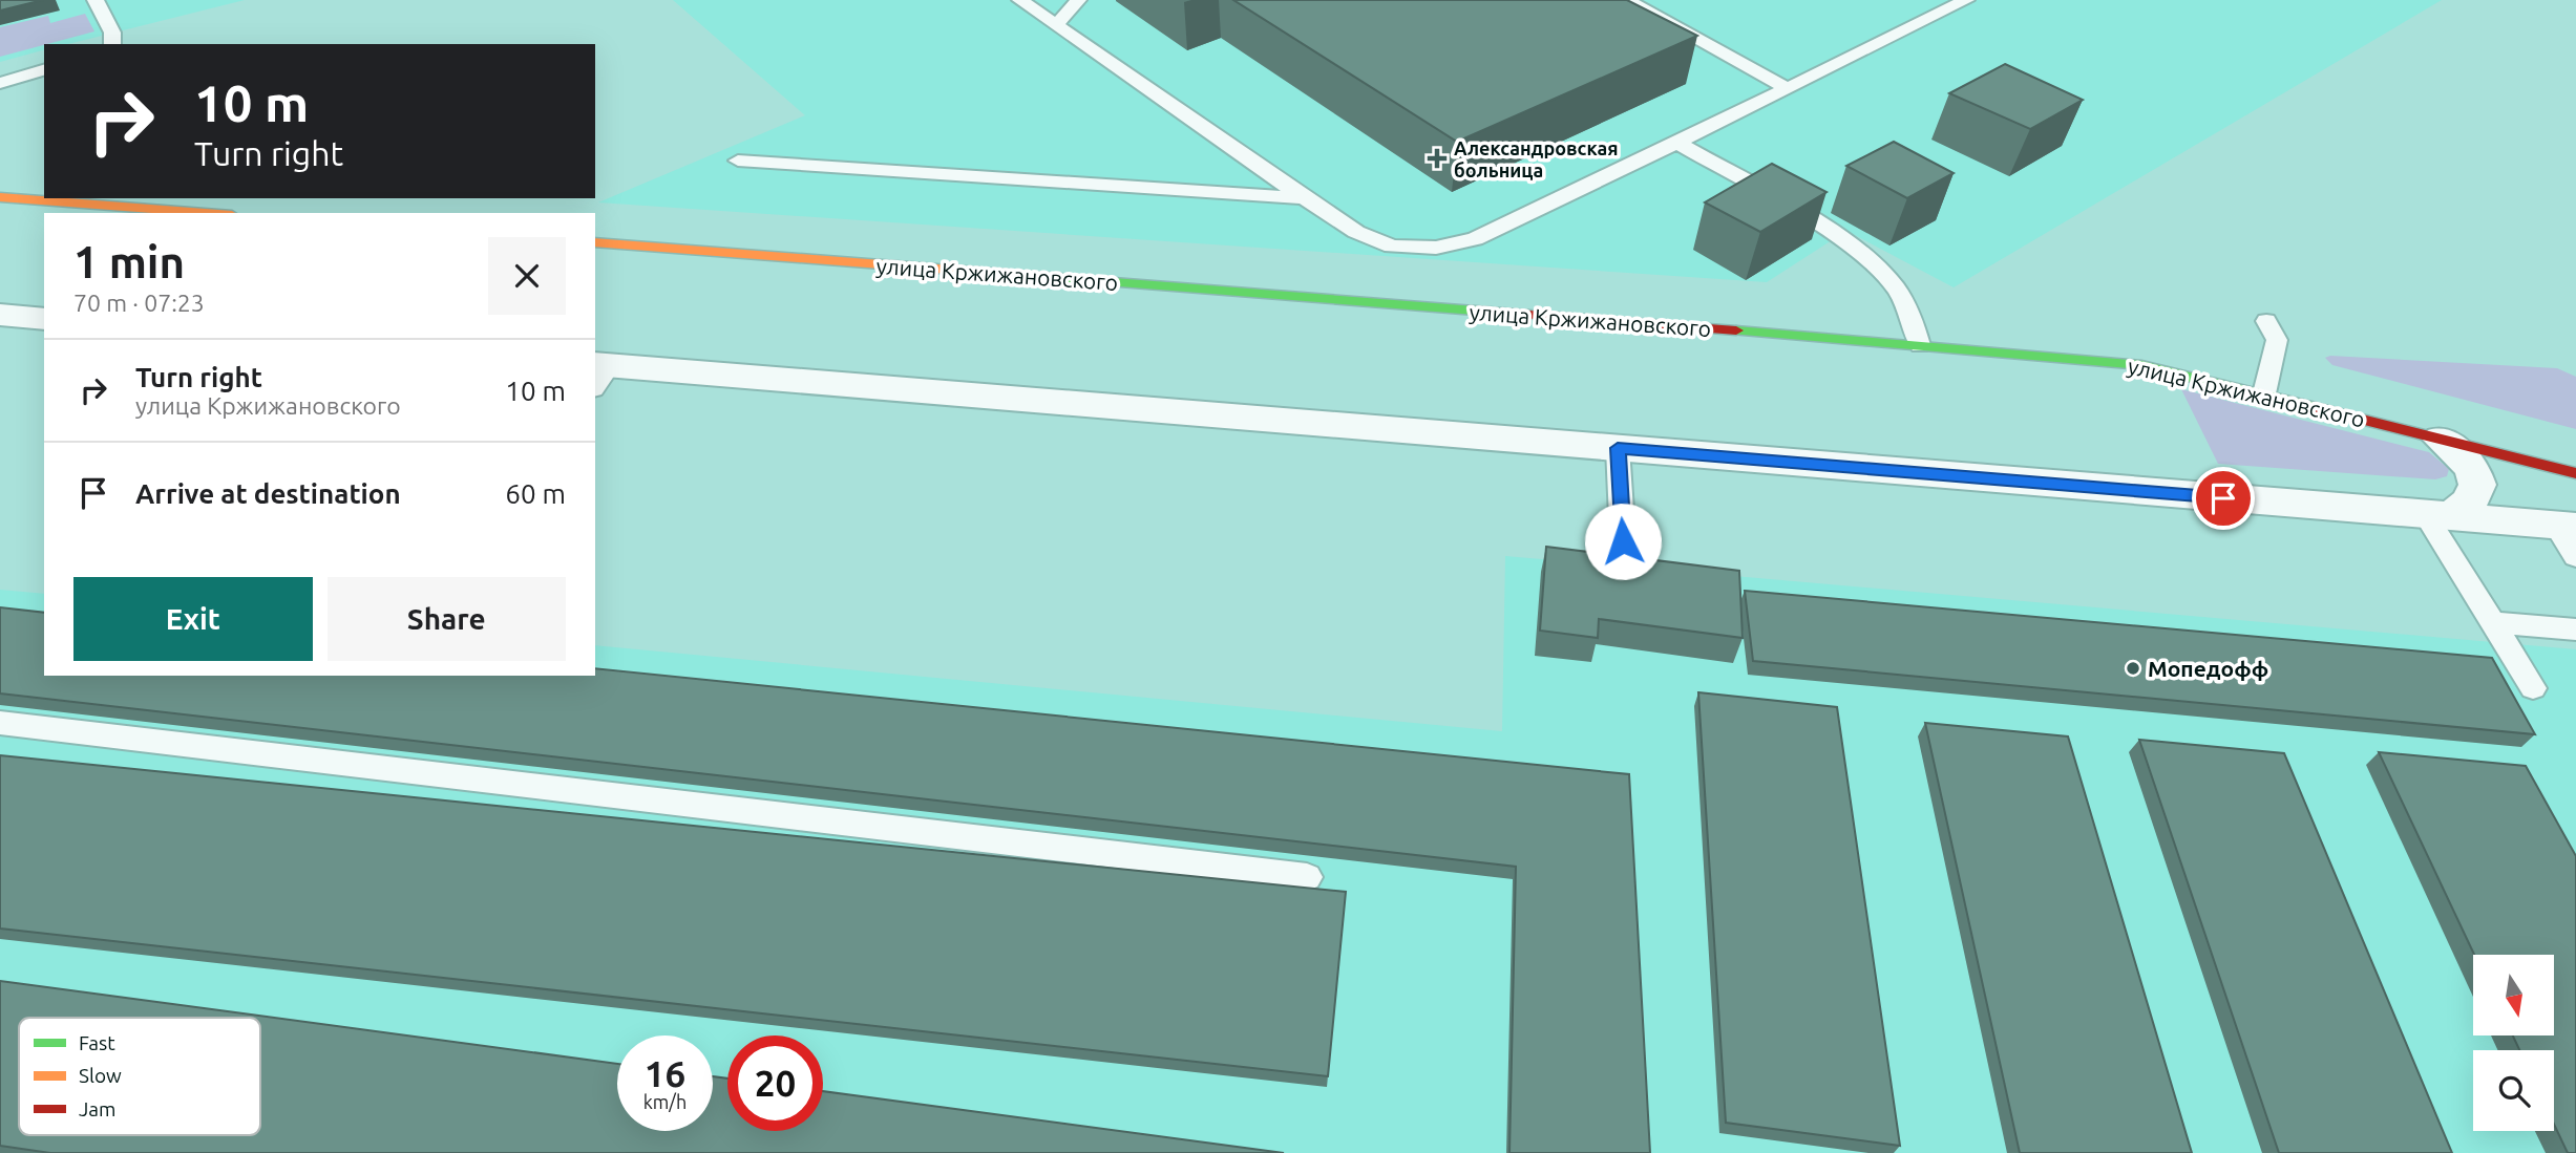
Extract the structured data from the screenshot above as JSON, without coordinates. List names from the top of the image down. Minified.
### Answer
{"streets":{"street":["улица Кржижановского"]},"places":{"health":["Александровская больница"],"other":["Мопедофф"]},"legend":["Fast","Slow","Jam"],"north":"bottom","page":{"turn":["10 m","Turn right"],"heading":["1 min","70 m · 07:23"],"list":[{"name":"Turn right","note":"улица Кржижановского","value":"10 m"},{"name":"Arrive at destination","value":"60 m"}],"buttons":["Exit","Share"],"speed":"16 km/h","limit":"20"}}
